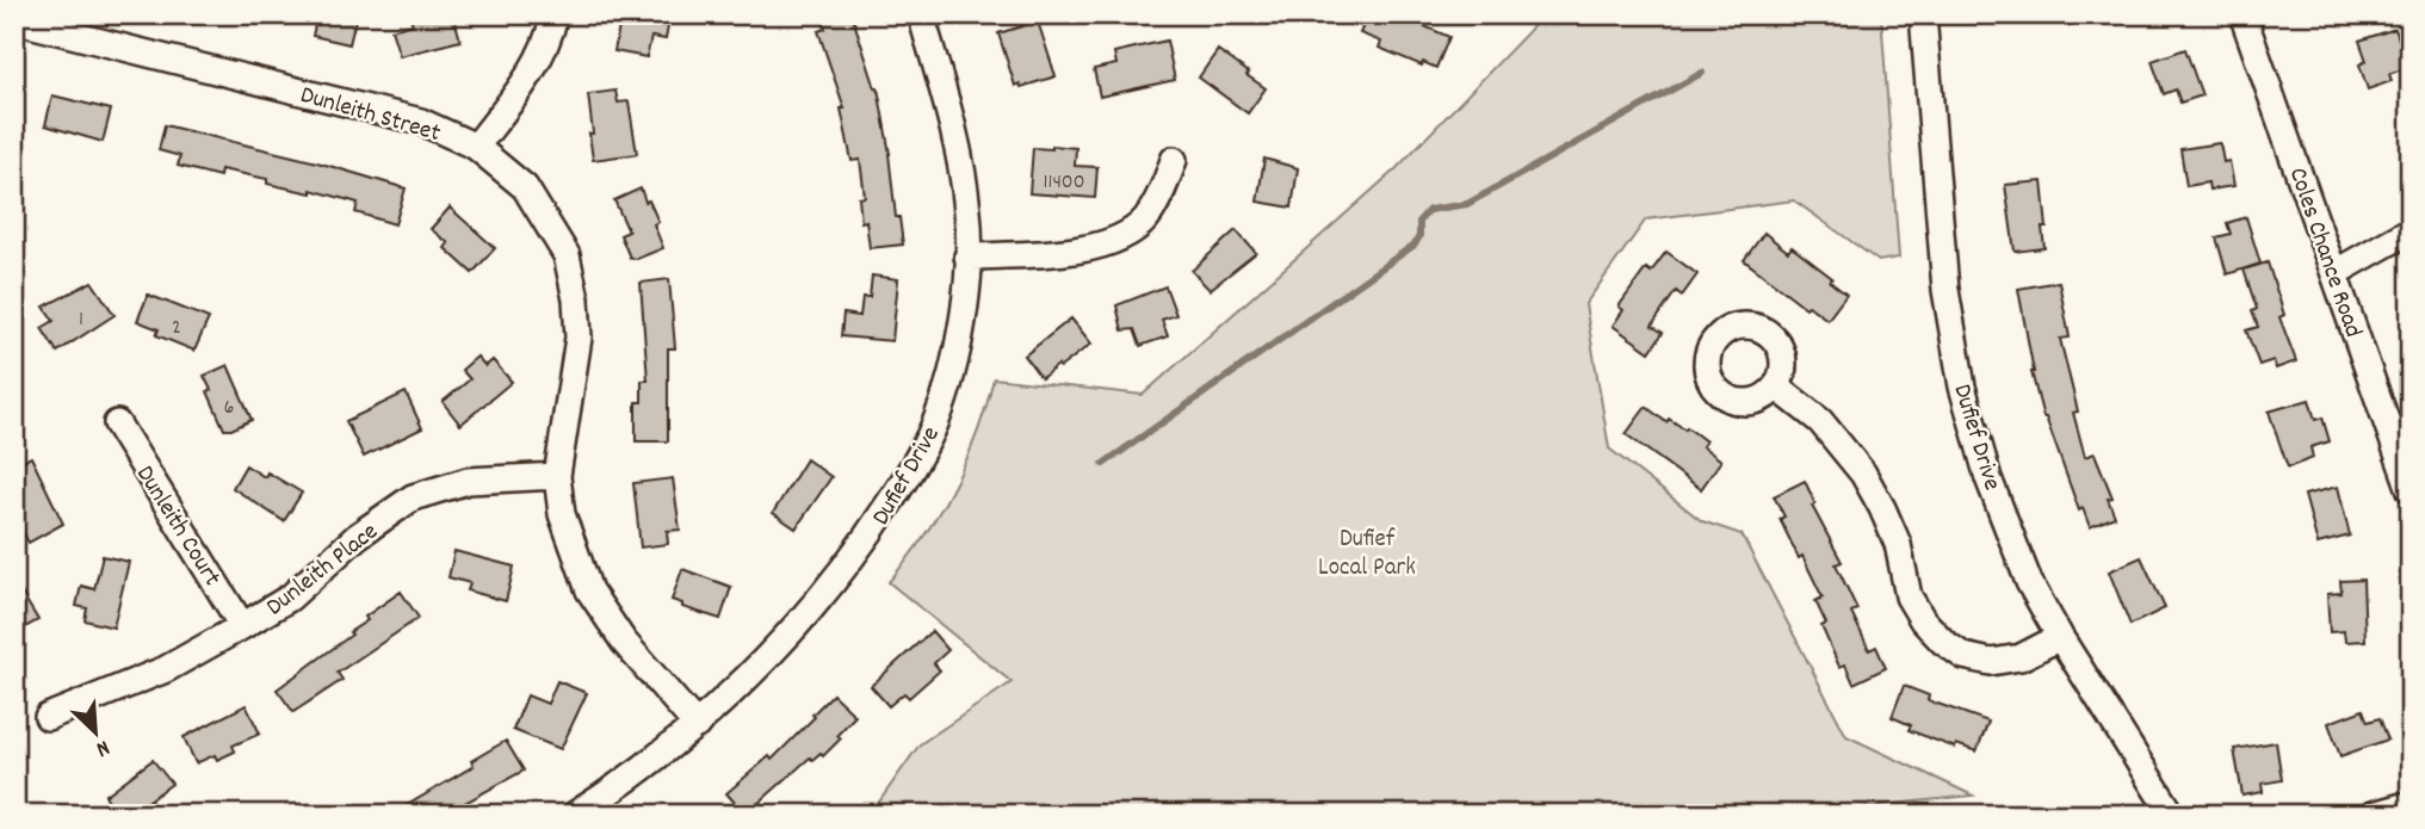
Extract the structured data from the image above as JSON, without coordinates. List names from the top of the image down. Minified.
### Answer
{"streets":{"street":["Dunleith Street","Coles Chance Road","Dufief Drive","Dunleith Court","Dunleith Place"]},"crossings":[["Dunleith Street","Dufief Drive"],["Dunleith Street","Dunleith Place"],["Dunleith Court","Dunleith Place"]],"parks":["Dufief Local Park"],"house_numbers":["11400","1","2","6"],"north":"bottom right"}
